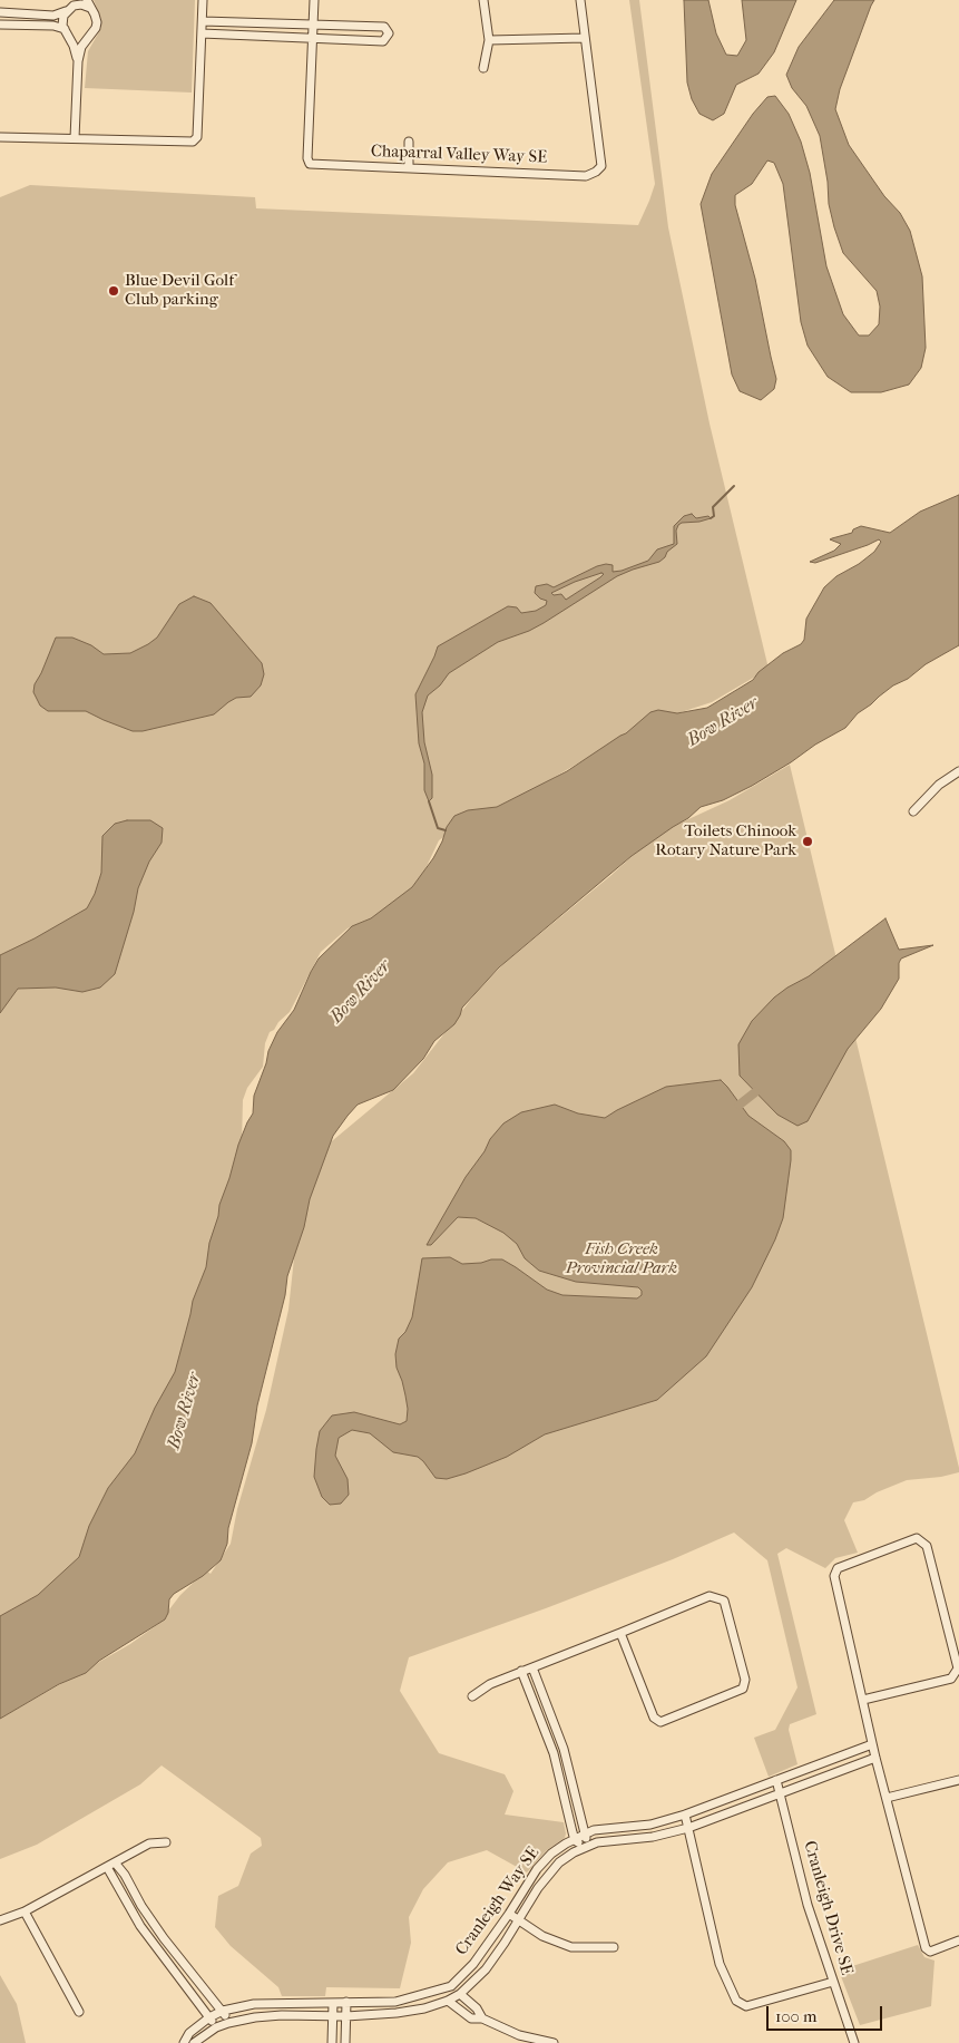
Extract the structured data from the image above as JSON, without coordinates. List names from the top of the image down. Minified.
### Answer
{"streets":{"street":["Chaparral Valley Way SE","Cranleigh Way SE","Cranleigh Drive SE"]},"crossings":[["Cranleigh Way SE","Cranleigh Drive SE"]],"water":["Bow River"],"parks":["Fish Creek Provincial Park"],"places":["Blue Devil Golf Club parking","Toilets Chinook Rotary Nature Park"],"scale_bar":"100 m"}
